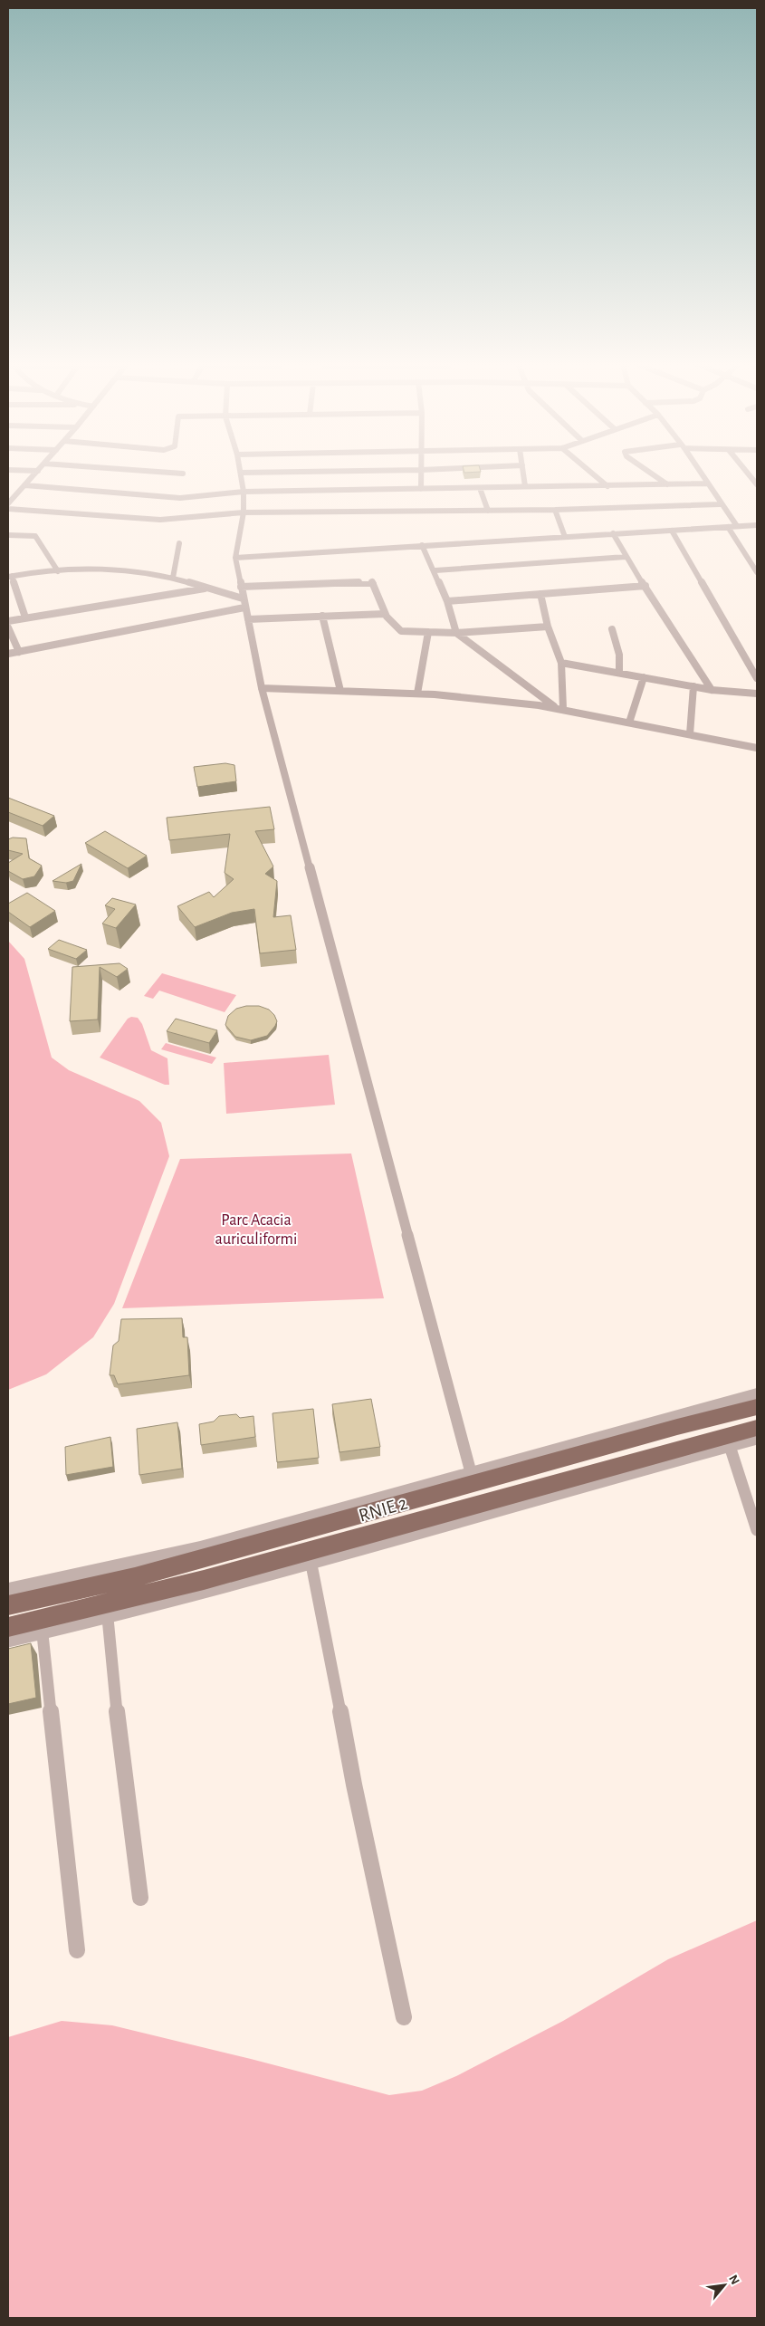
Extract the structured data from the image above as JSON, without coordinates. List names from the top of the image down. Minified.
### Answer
{"streets":{"highway":["RNIE 2"]},"parks":["Parc Acacia auriculiformi"],"north":"top right"}
